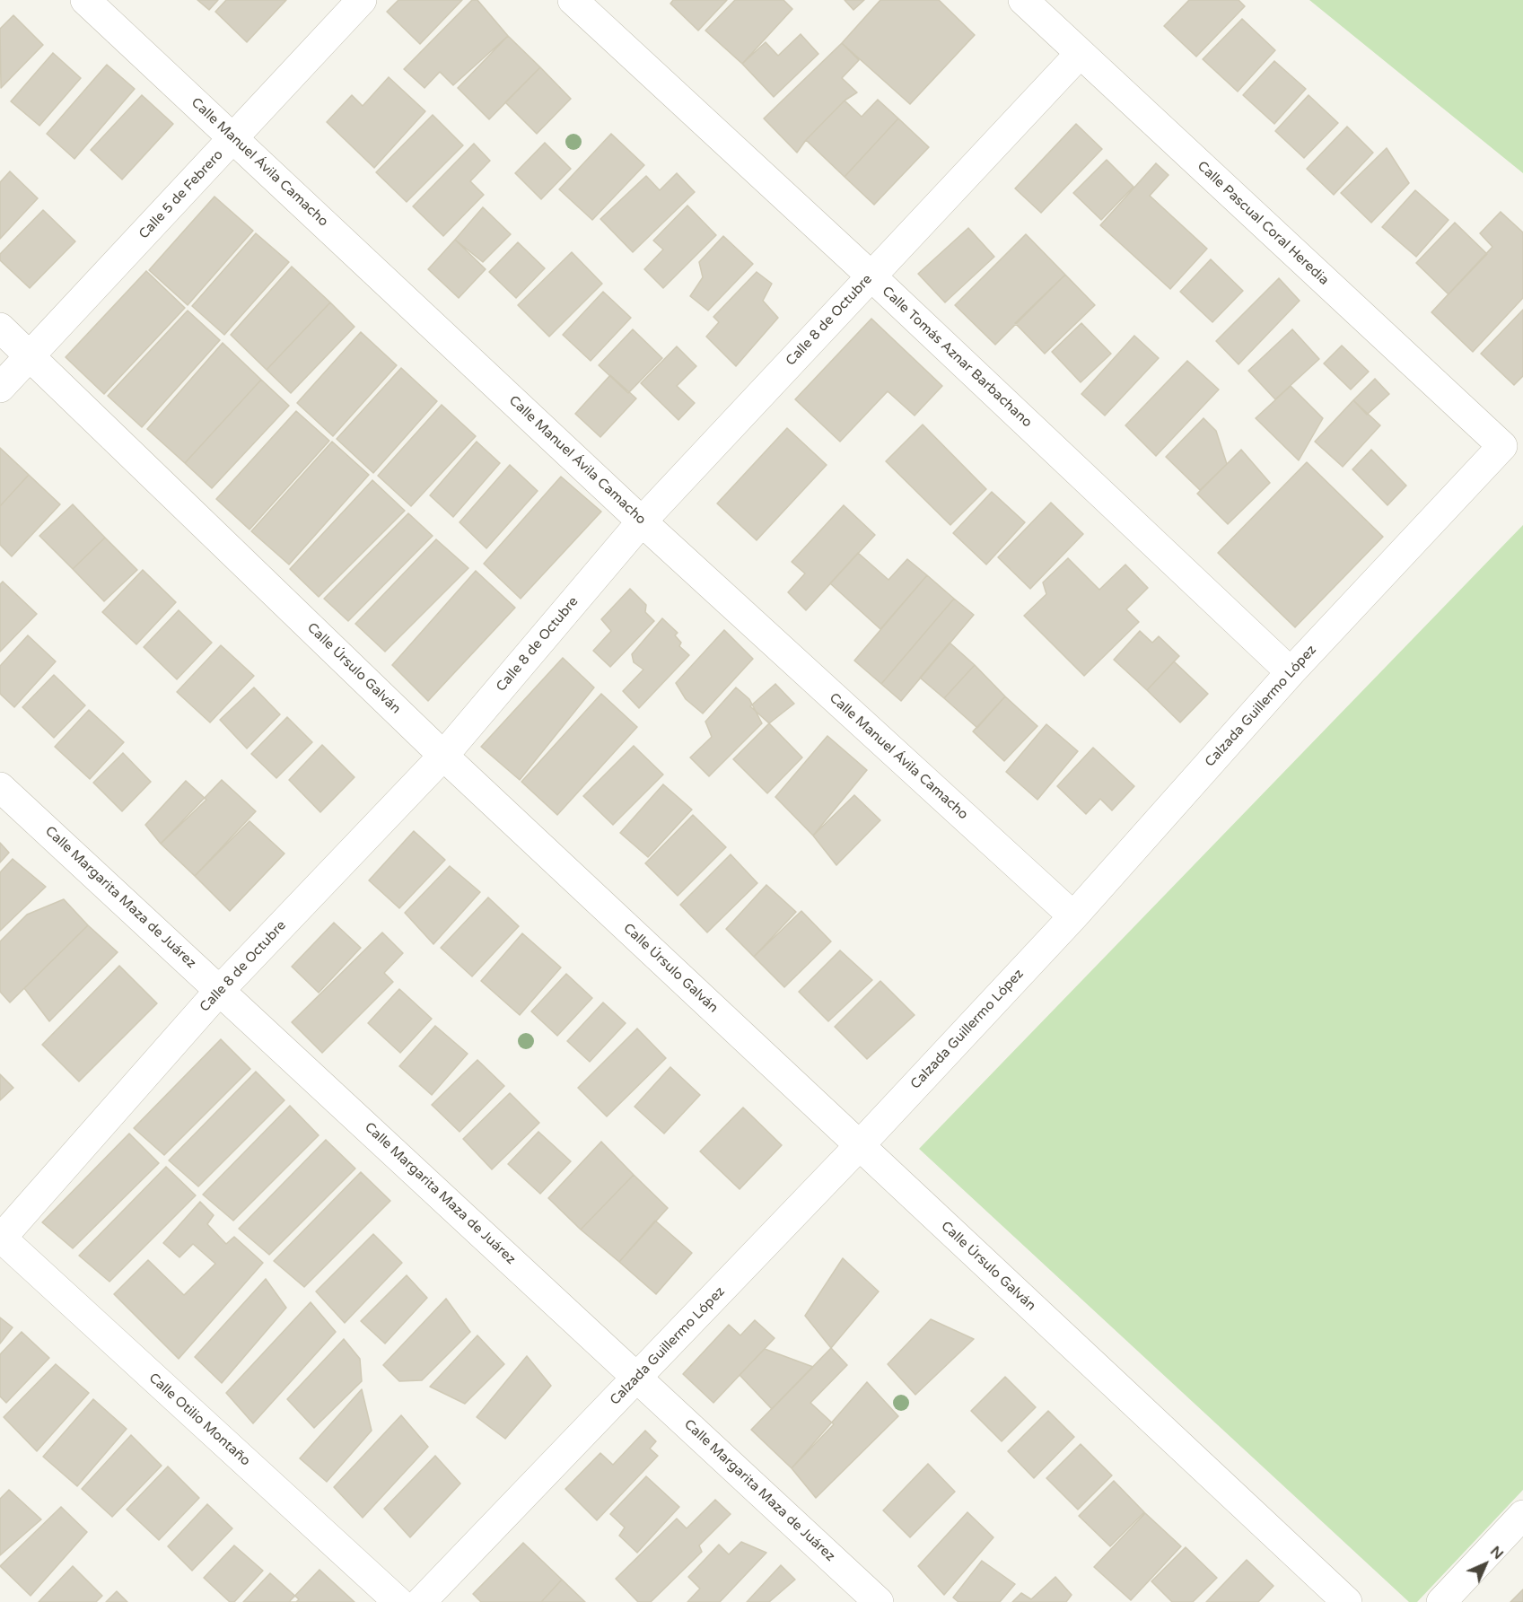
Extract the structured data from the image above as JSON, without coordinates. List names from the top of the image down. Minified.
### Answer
{"streets":{"street":["Calle Manuel Ávila Camacho","Calle 5 de Febrero","Calle Pascual Coral Heredia","Calle 8 de Octubre","Calle Tomás Aznar Barbachano","Calle Úrsulo Galván","Calzada Guillermo López","Calle Margarita Maza de Juárez","Calle Otilio Montaño"]},"crossings":[["Calle Manuel Ávila Camacho","Calle 5 de Febrero"],["Calle Manuel Ávila Camacho","Calle 8 de Octubre"],["Calle Manuel Ávila Camacho","Calzada Guillermo López"],["Calle 5 de Febrero","Calle Úrsulo Galván"],["Calle Pascual Coral Heredia","Calle 8 de Octubre"],["Calle Pascual Coral Heredia","Calzada Guillermo López"],["Calle 8 de Octubre","Calle Tomás Aznar Barbachano"],["Calle 8 de Octubre","Calle Úrsulo Galván"],["Calle 8 de Octubre","Calle Margarita Maza de Juárez"],["Calle 8 de Octubre","Calle Otilio Montaño"],["Calle Tomás Aznar Barbachano","Calzada Guillermo López"],["Calle Úrsulo Galván","Calzada Guillermo López"],["Calzada Guillermo López","Calle Margarita Maza de Juárez"]],"north":"top right"}
